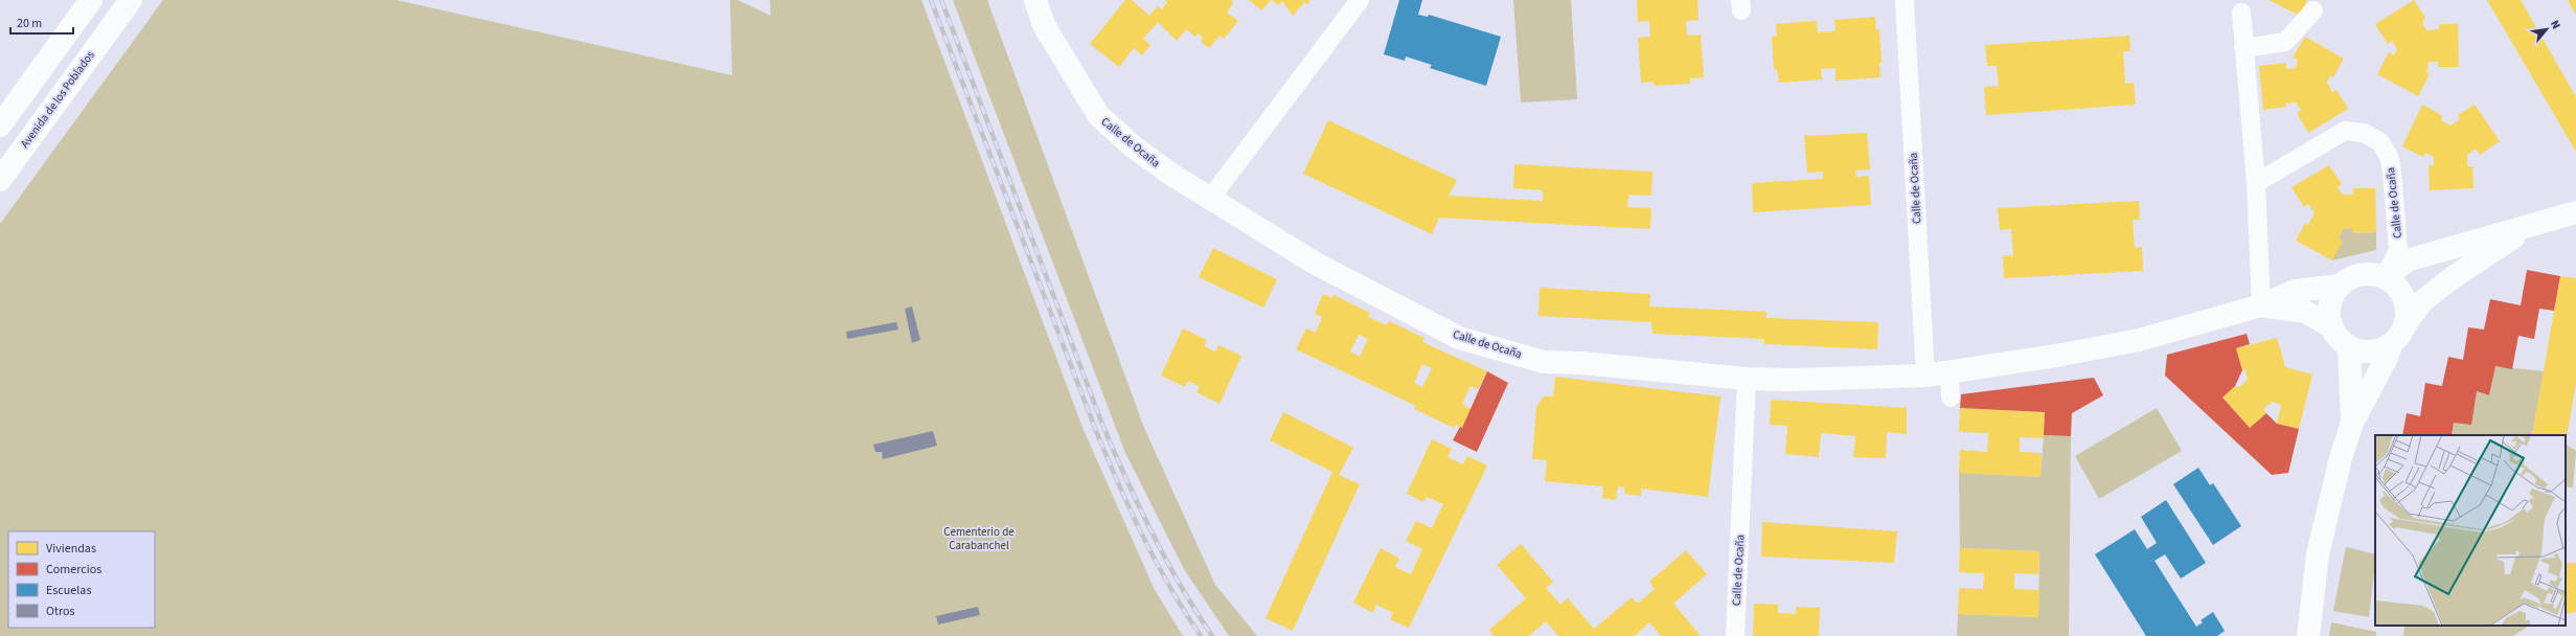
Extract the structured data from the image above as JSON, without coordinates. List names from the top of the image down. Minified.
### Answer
{"streets":{"street":["Avenida de los Poblados","Calle de Ocaña"]},"parks":["Cementerio de Carabanchel"],"legend":["Viviendas","Comercios","Escuelas","Otros"],"scale_bar":"20 m","north":"top right"}
